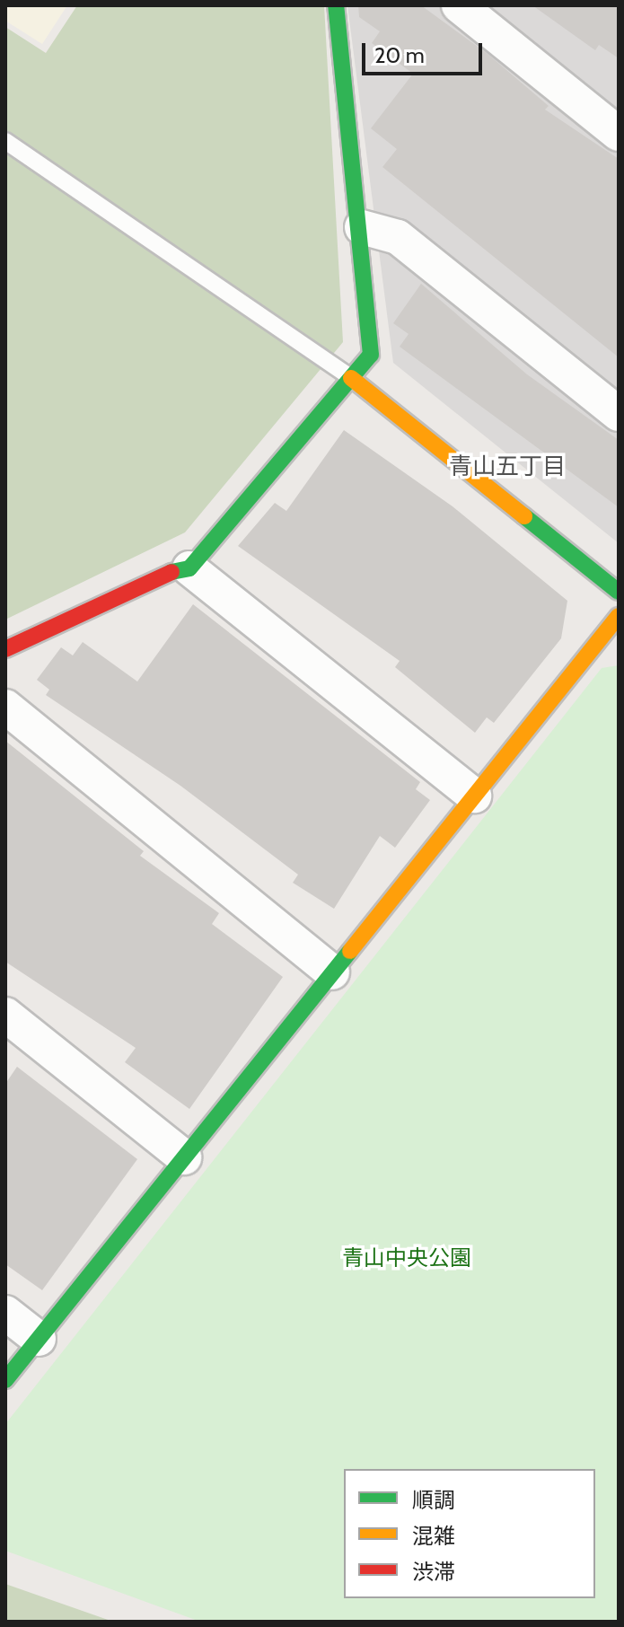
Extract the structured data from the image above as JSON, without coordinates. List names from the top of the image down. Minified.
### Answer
{"districts":["青山五丁目"],"parks":["青山中央公園"],"legend":["順調","混雑","渋滞"],"scale_bar":"20 m"}
